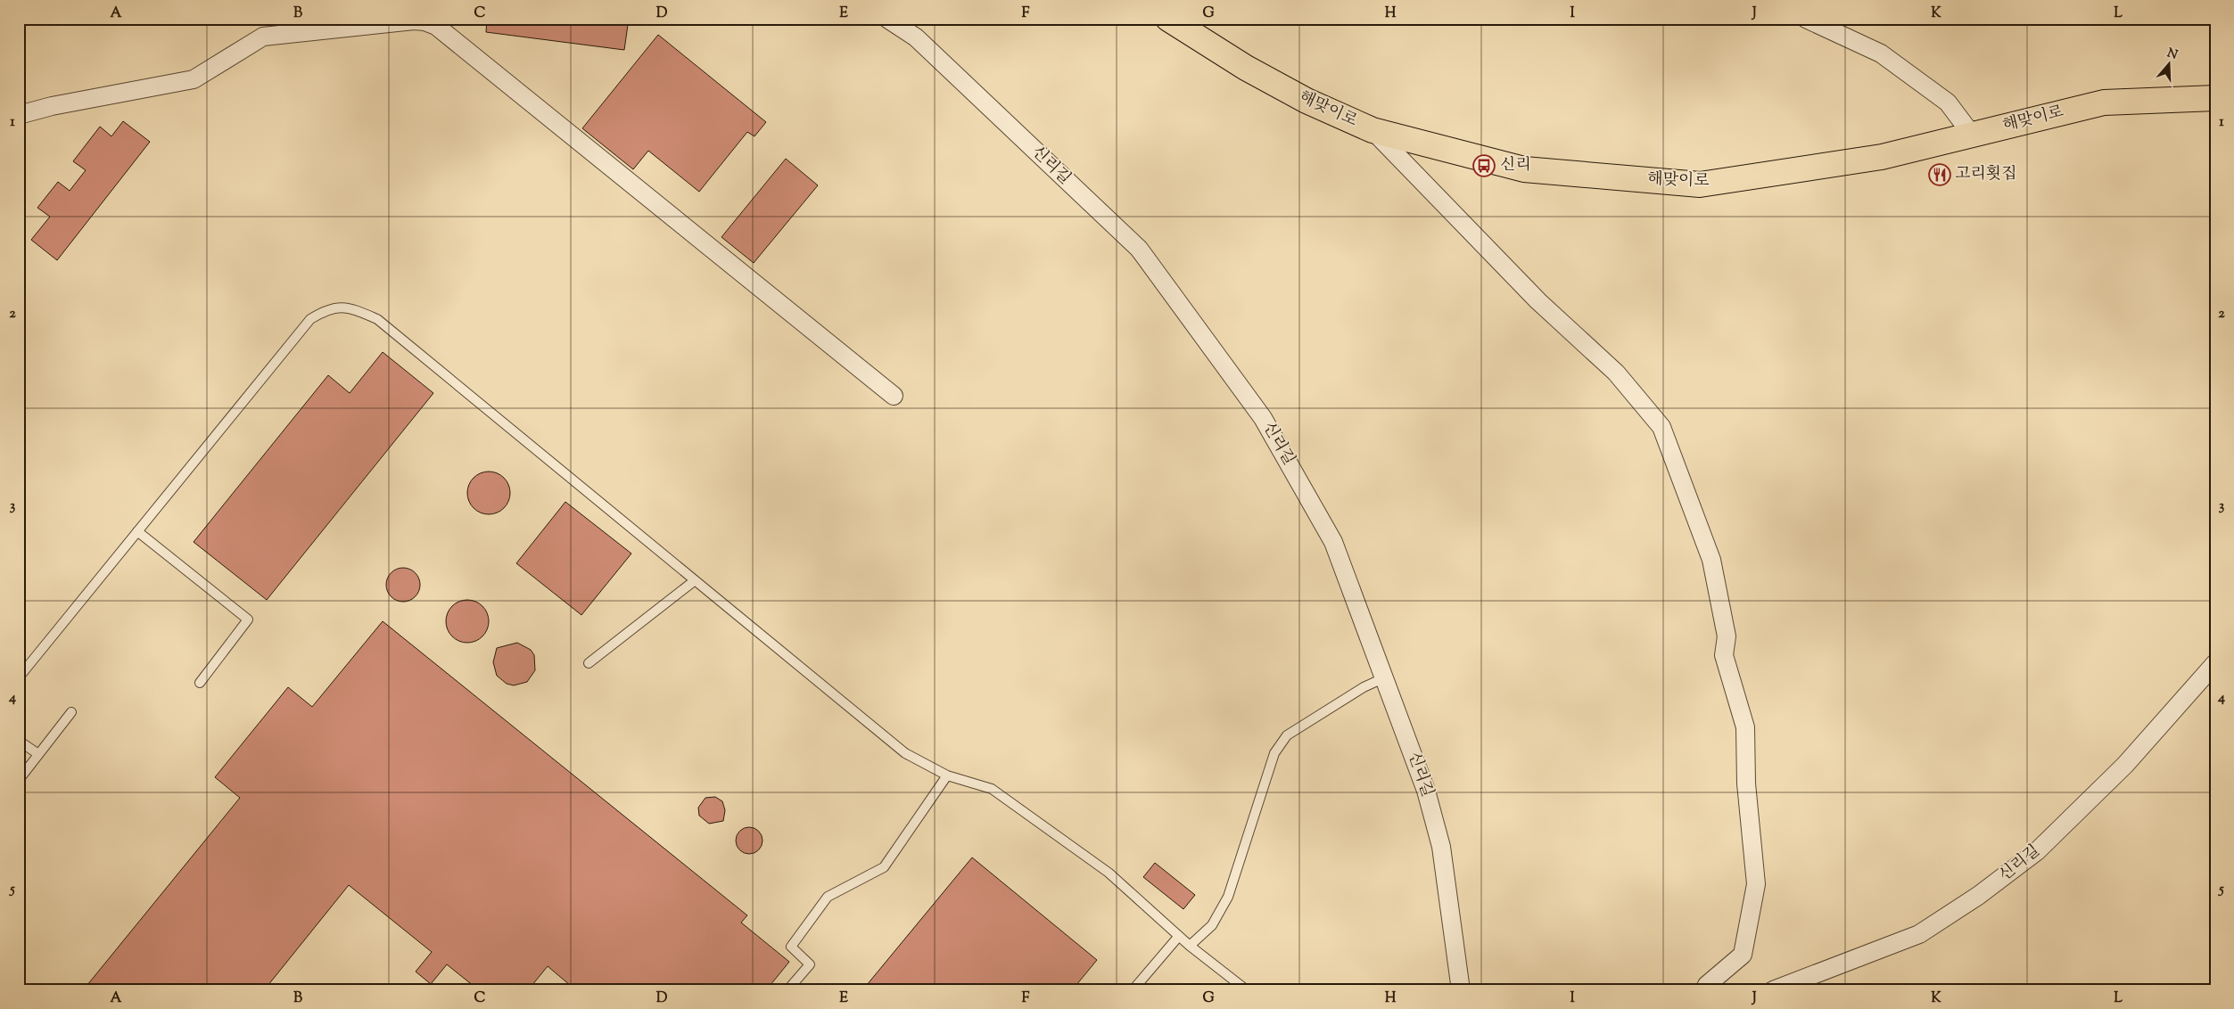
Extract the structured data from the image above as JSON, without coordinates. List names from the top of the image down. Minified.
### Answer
{"streets":{"main road":["해맞이로"],"street":["신리길"]},"places":{"bus stop":["신리"],"restaurant":["고리횟집"]},"north":"top","grid":{"columns":["A","B","C","D","E","F","G","H","I","J","K","L"],"rows":["1","2","3","4","5"]}}
